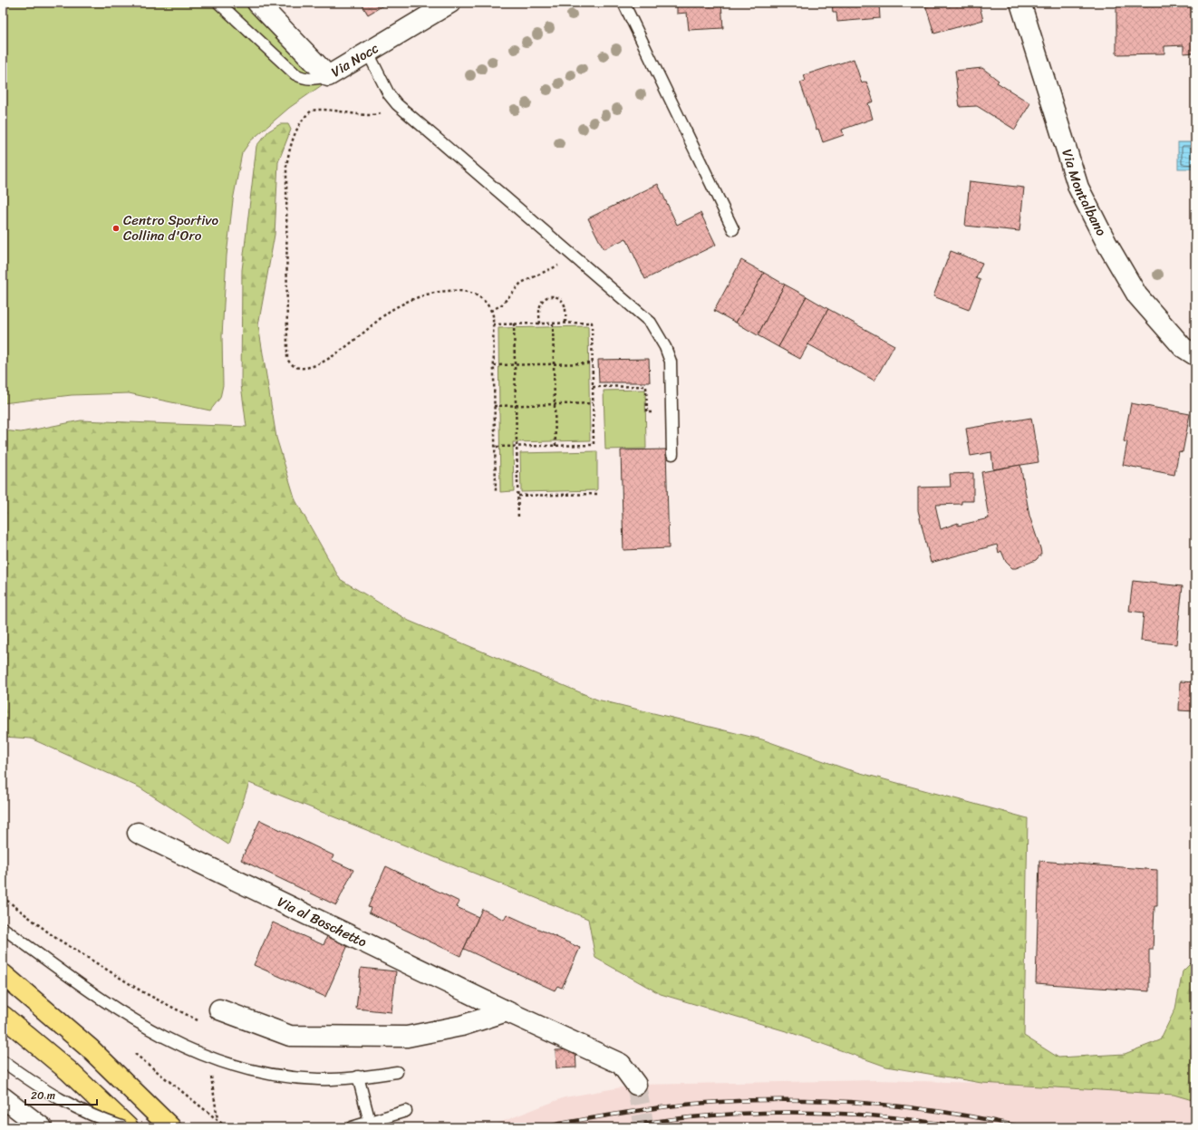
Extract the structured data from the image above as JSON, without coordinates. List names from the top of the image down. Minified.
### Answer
{"streets":{"street":["Via Nocc","Via Montalbano","Via al Boschetto"]},"places":["Centro Sportivo Collina d'Oro"],"scale_bar":"20 m"}
